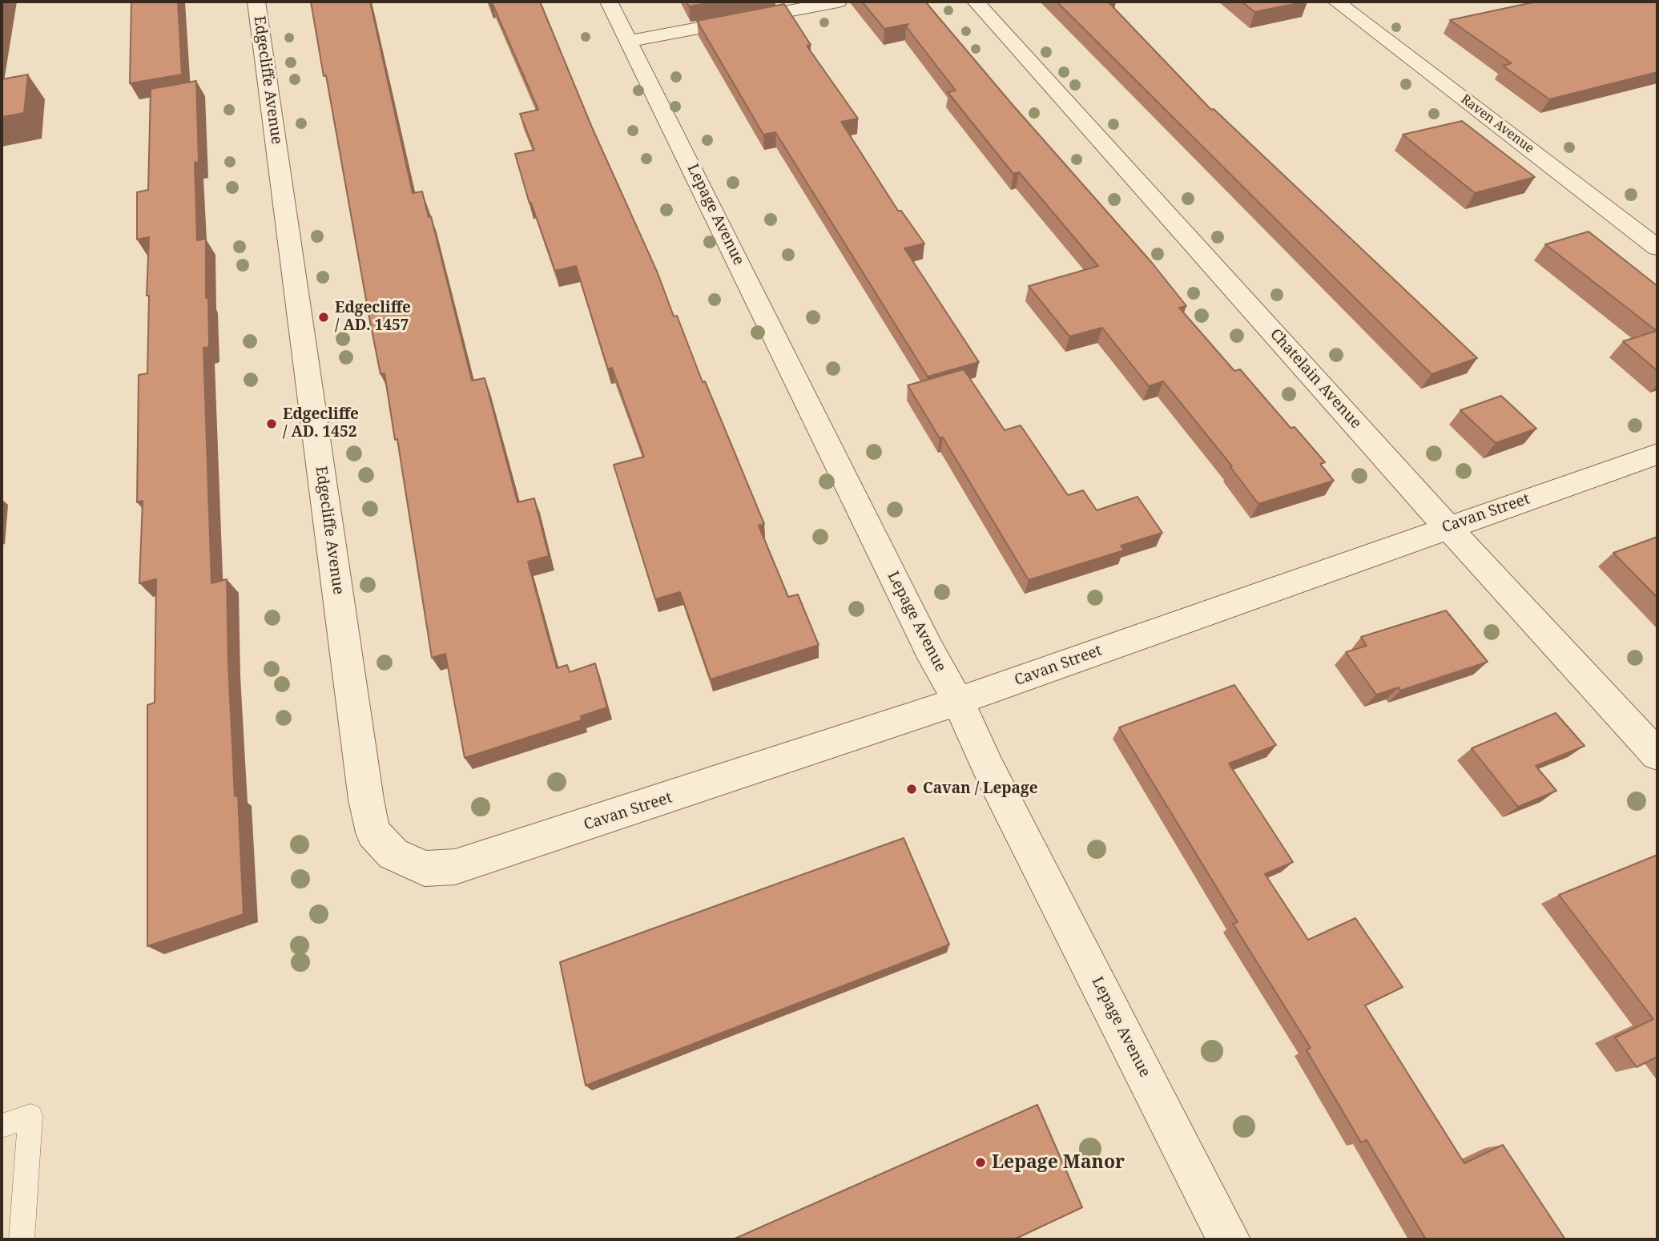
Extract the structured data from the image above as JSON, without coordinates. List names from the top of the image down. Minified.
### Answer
{"streets":{"street":["Edgecliffe Avenue","Raven Avenue","Lepage Avenue","Chatelain Avenue","Cavan Street"]},"crossings":[["Edgecliffe Avenue","Cavan Street"],["Lepage Avenue","Cavan Street"],["Chatelain Avenue","Cavan Street"]],"places":["Edgecliffe / AD. 1457","Edgecliffe / AD. 1452","Cavan / Lepage","Lepage Manor"]}
